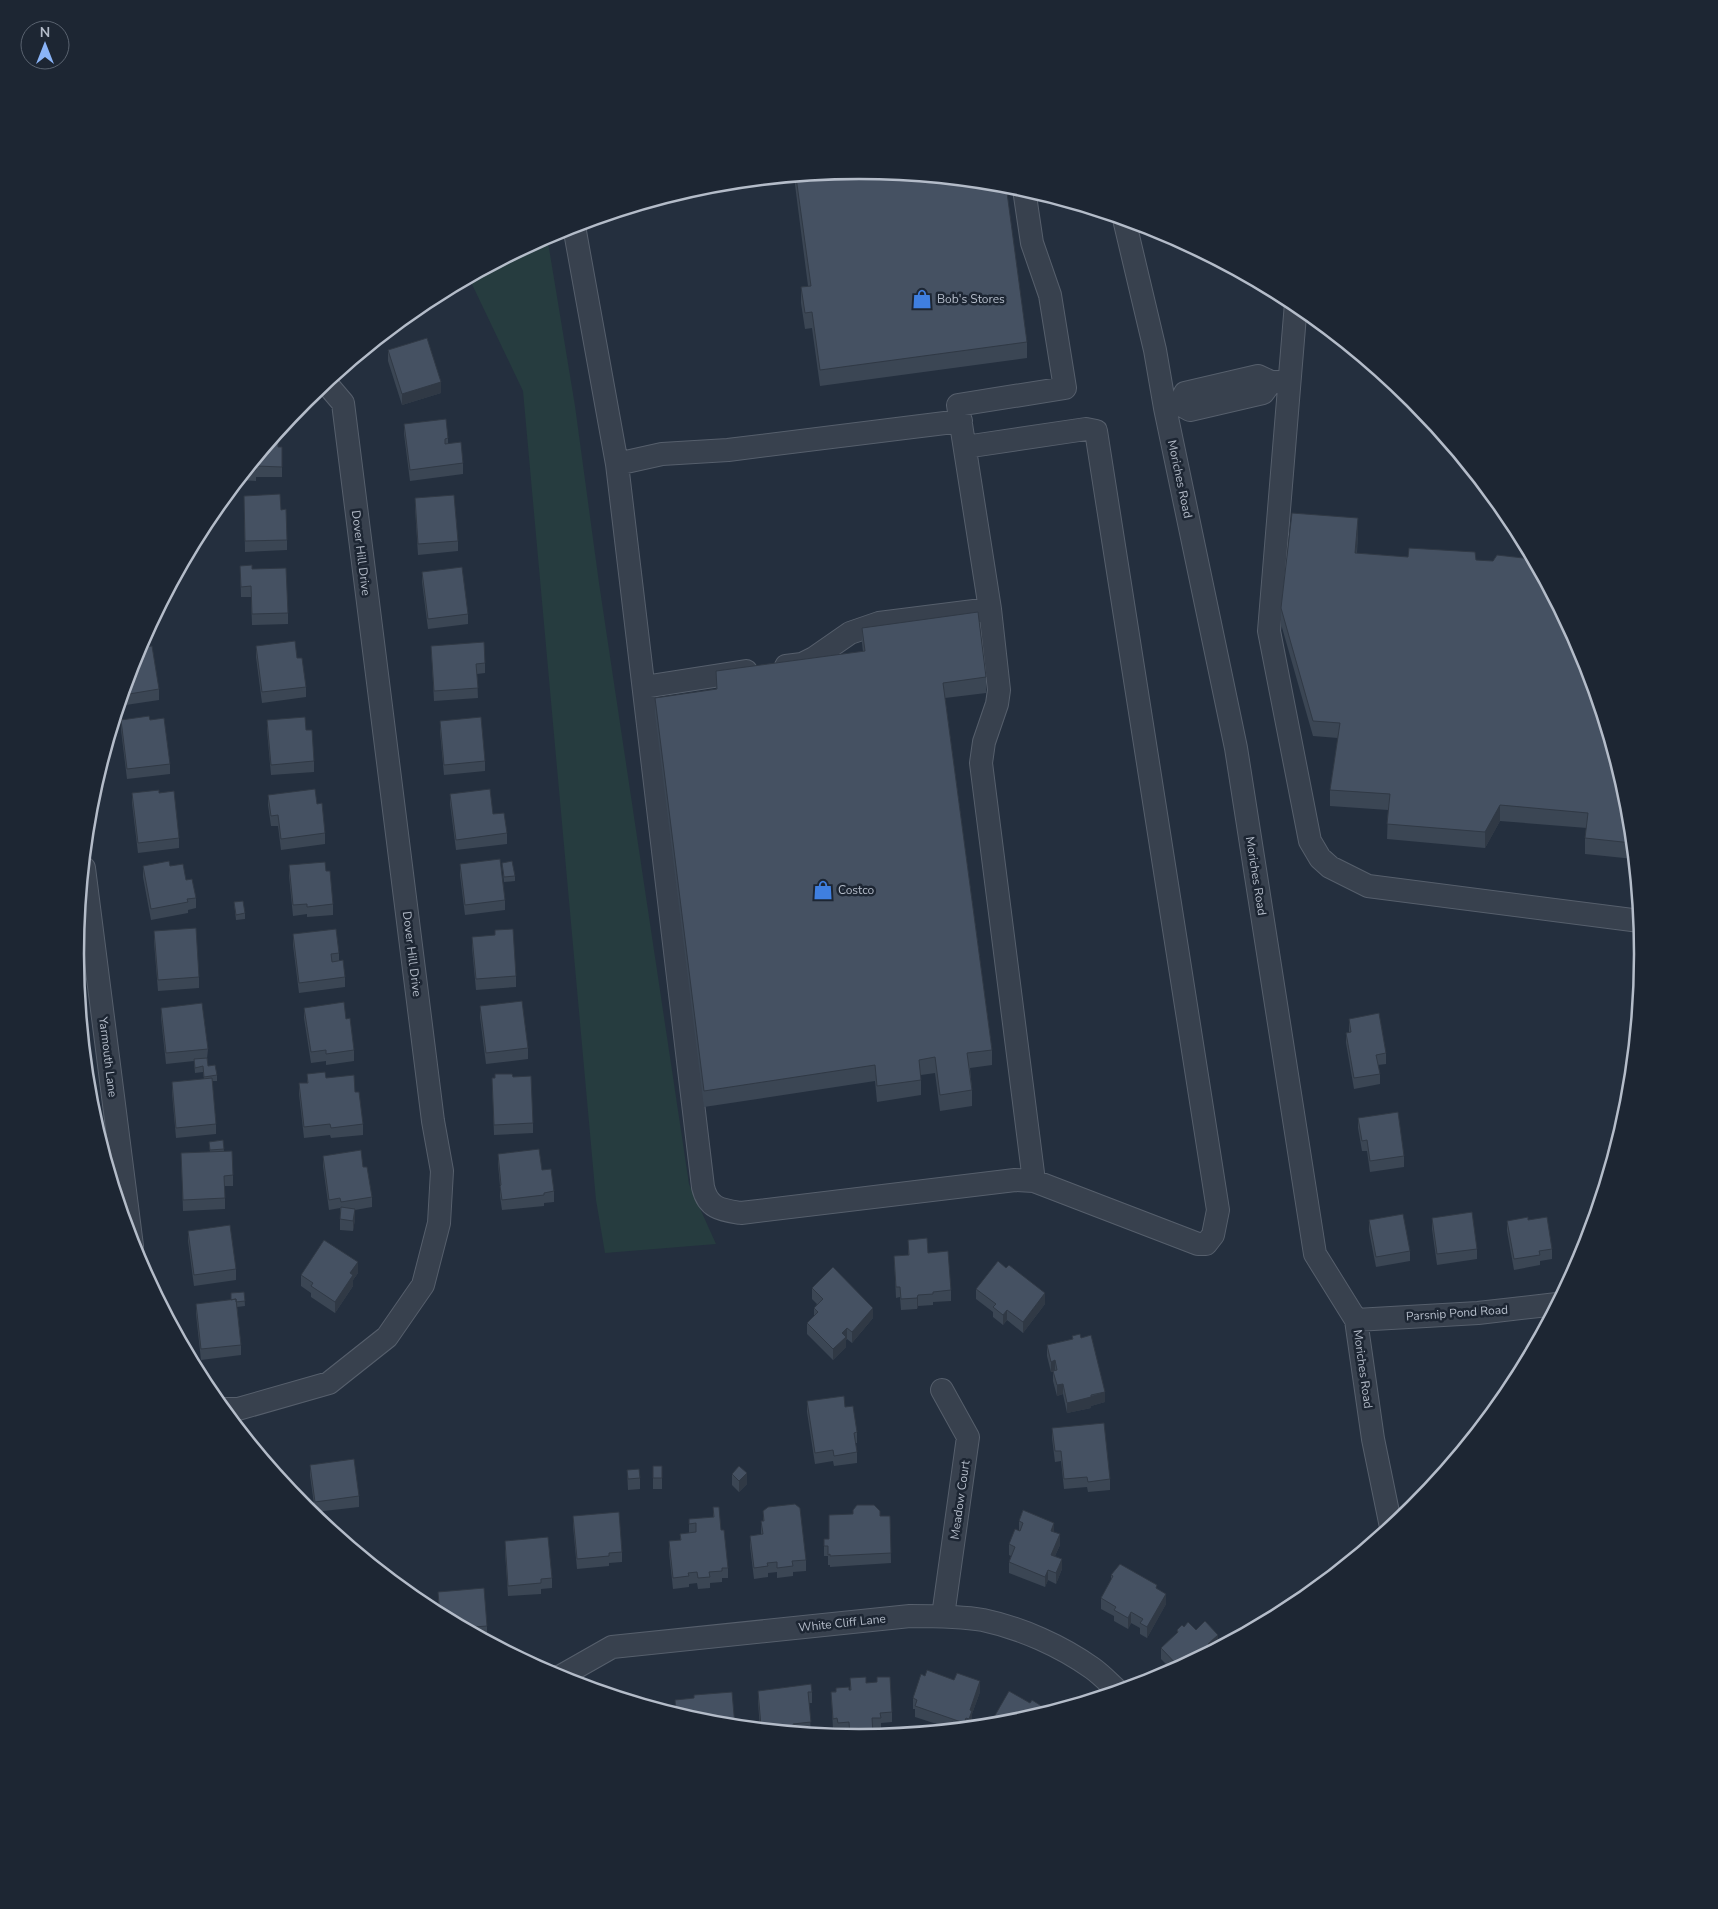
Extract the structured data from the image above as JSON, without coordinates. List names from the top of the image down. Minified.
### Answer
{"streets":{"street":["Moriches Road","Dover Hill Drive","Yarmouth Lane","Parsnip Pond Road","Meadow Court","White Cliff Lane"]},"crossings":[["Moriches Road","Parsnip Pond Road"],["Meadow Court","White Cliff Lane"]],"places":{"shop":["Bob's Stores","Costco"]},"north":"top"}
